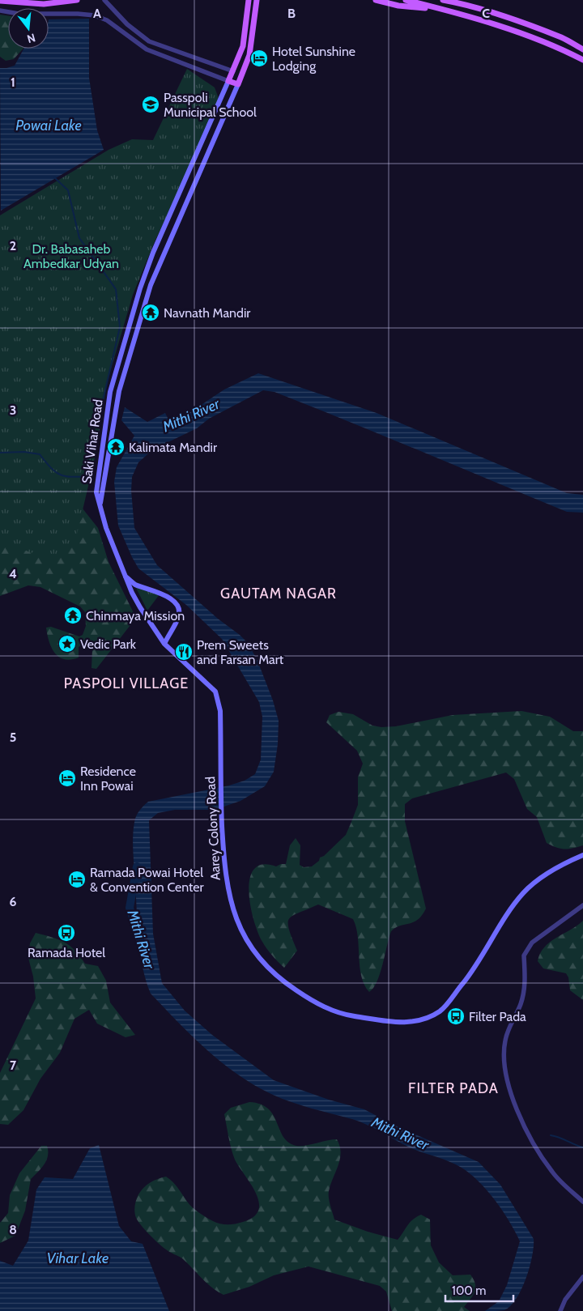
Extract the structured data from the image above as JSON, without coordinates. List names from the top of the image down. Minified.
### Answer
{"streets":{"main road":["Saki Vihar Road","Aarey Colony Road"]},"crossings":[["Saki Vihar Road","Aarey Colony Road"]],"districts":["GAUTAM NAGAR","PASPOLI VILLAGE","FILTER PADA"],"water":["Powai Lake","Mithi River","Vihar Lake"],"parks":["Dr. Babasaheb Ambedkar Udyan"],"places":{"hotel":["Hotel Sunshine Lodging","Residence Inn Powai","Ramada Powai Hotel & Convention Center"],"school or university":["Passpoli Municipal School"],"temple":["Navnath Mandir","Kalimata Mandir","Chinmaya Mission"],"place":["Vedic Park"],"restaurant":["Prem Sweets and Farsan Mart"],"bus stop":["Ramada Hotel","Filter Pada"]},"scale_bar":"100 m","north":"bottom","grid":{"columns":["A","B","C"],"rows":["1","2","3","4","5","6","7","8"]}}
